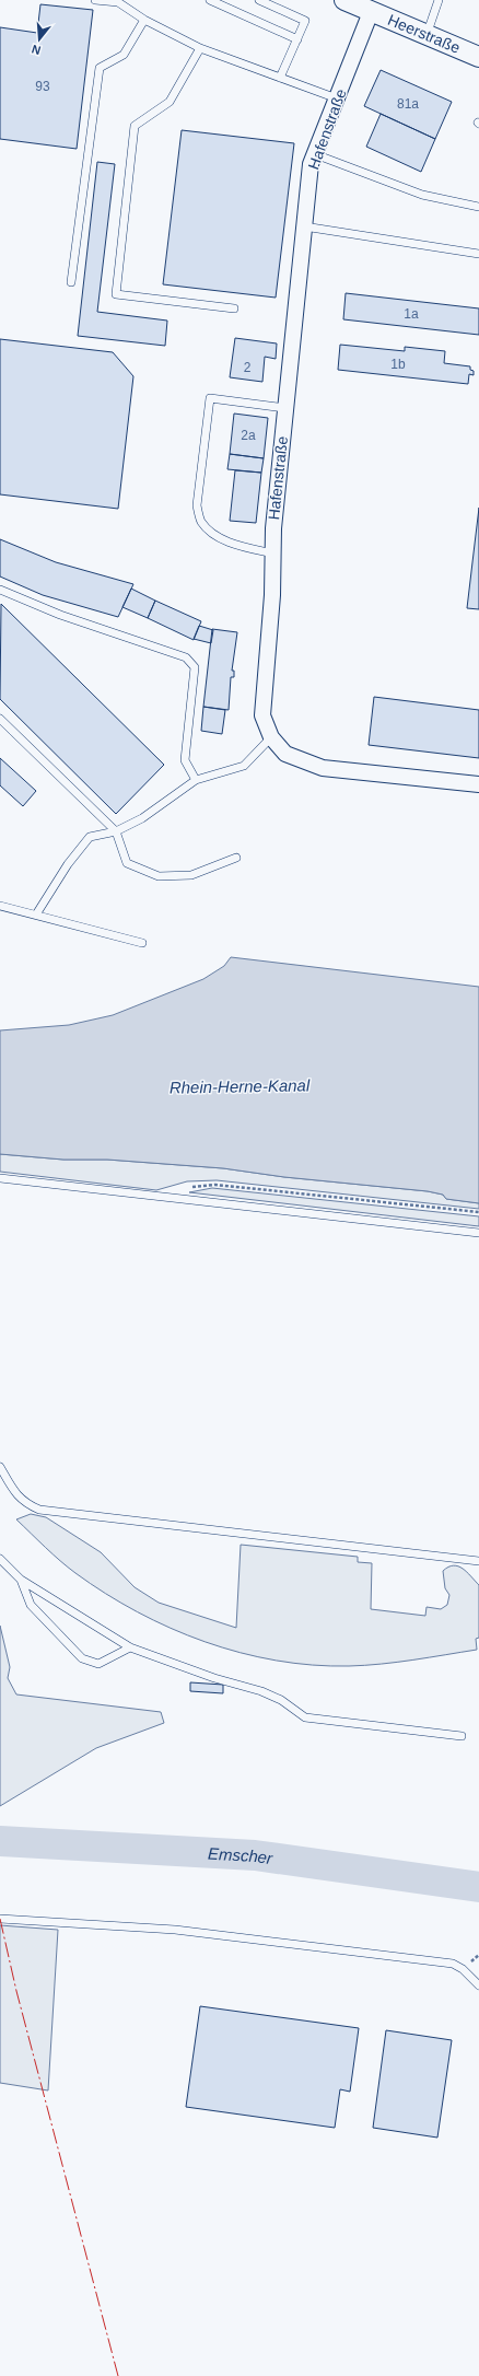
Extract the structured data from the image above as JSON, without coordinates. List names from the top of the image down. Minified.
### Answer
{"streets":{"street":["Heerstraße","Hafenstraße"]},"crossings":[["Heerstraße","Hafenstraße"]],"water":["Rhein-Herne-Kanal","Emscher"],"house_numbers":["93","81a","1a","1b","2","2a"],"north":"bottom"}
